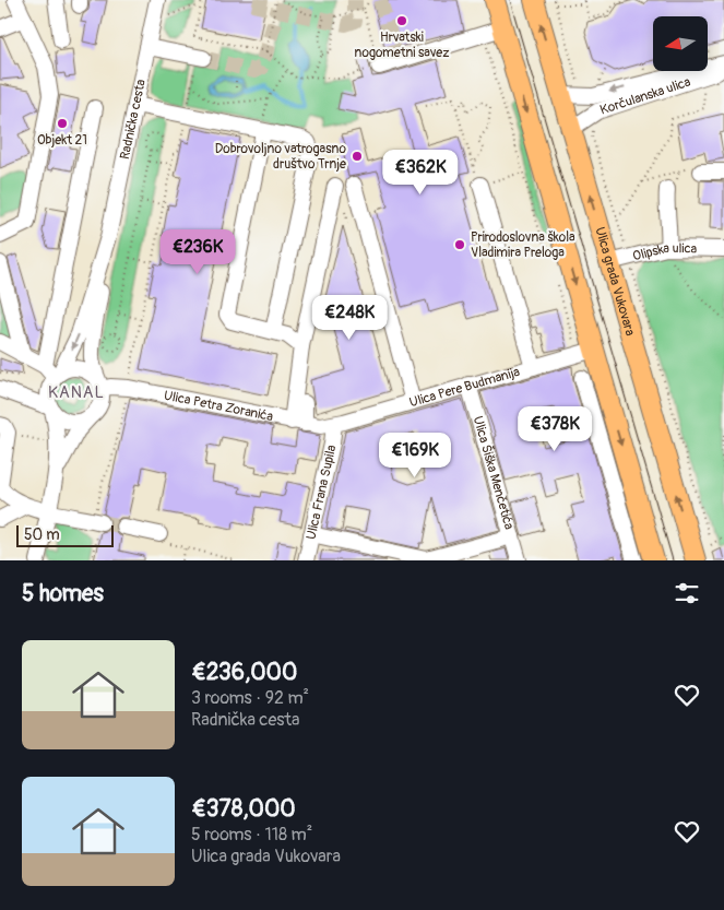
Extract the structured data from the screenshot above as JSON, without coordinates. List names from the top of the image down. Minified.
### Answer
{"streets":{"main road":["Ulica grada Vukovara"],"street":["Korčulanska ulica","Radnička cesta","Olipska ulica","Ulica Pere Budmanija","Ulica Petra Zoranića","Ulica Šiška Menčetića","Ulica Frana Supila"]},"crossings":[["Korčulanska ulica","Ulica grada Vukovara"],["Radnička cesta","Ulica Petra Zoranića"],["Olipska ulica","Ulica grada Vukovara"],["Ulica Pere Budmanija","Ulica Petra Zoranića"],["Ulica Pere Budmanija","Ulica Šiška Menčetića"],["Ulica Pere Budmanija","Ulica Frana Supila"],["Ulica Petra Zoranića","Ulica Frana Supila"]],"districts":["KANAL"],"places":["Hrvatski nogometni savez","Objekt 21","Dobrovoljno vatrogasno društvo Trnje","Prirodoslovna škola Vladimira Preloga"],"scale_bar":"50 m","north":"left","page":{"price":["€362K","€236K","€248K","€378K","€169K"],"scale":"50 m","heading":"5 homes","list":[{"name":"€236,000","note":"3 rooms · 92 m² · Radnička cesta"},{"name":"€378,000","note":"5 rooms · 118 m² · Ulica grada Vukovara"}]}}
